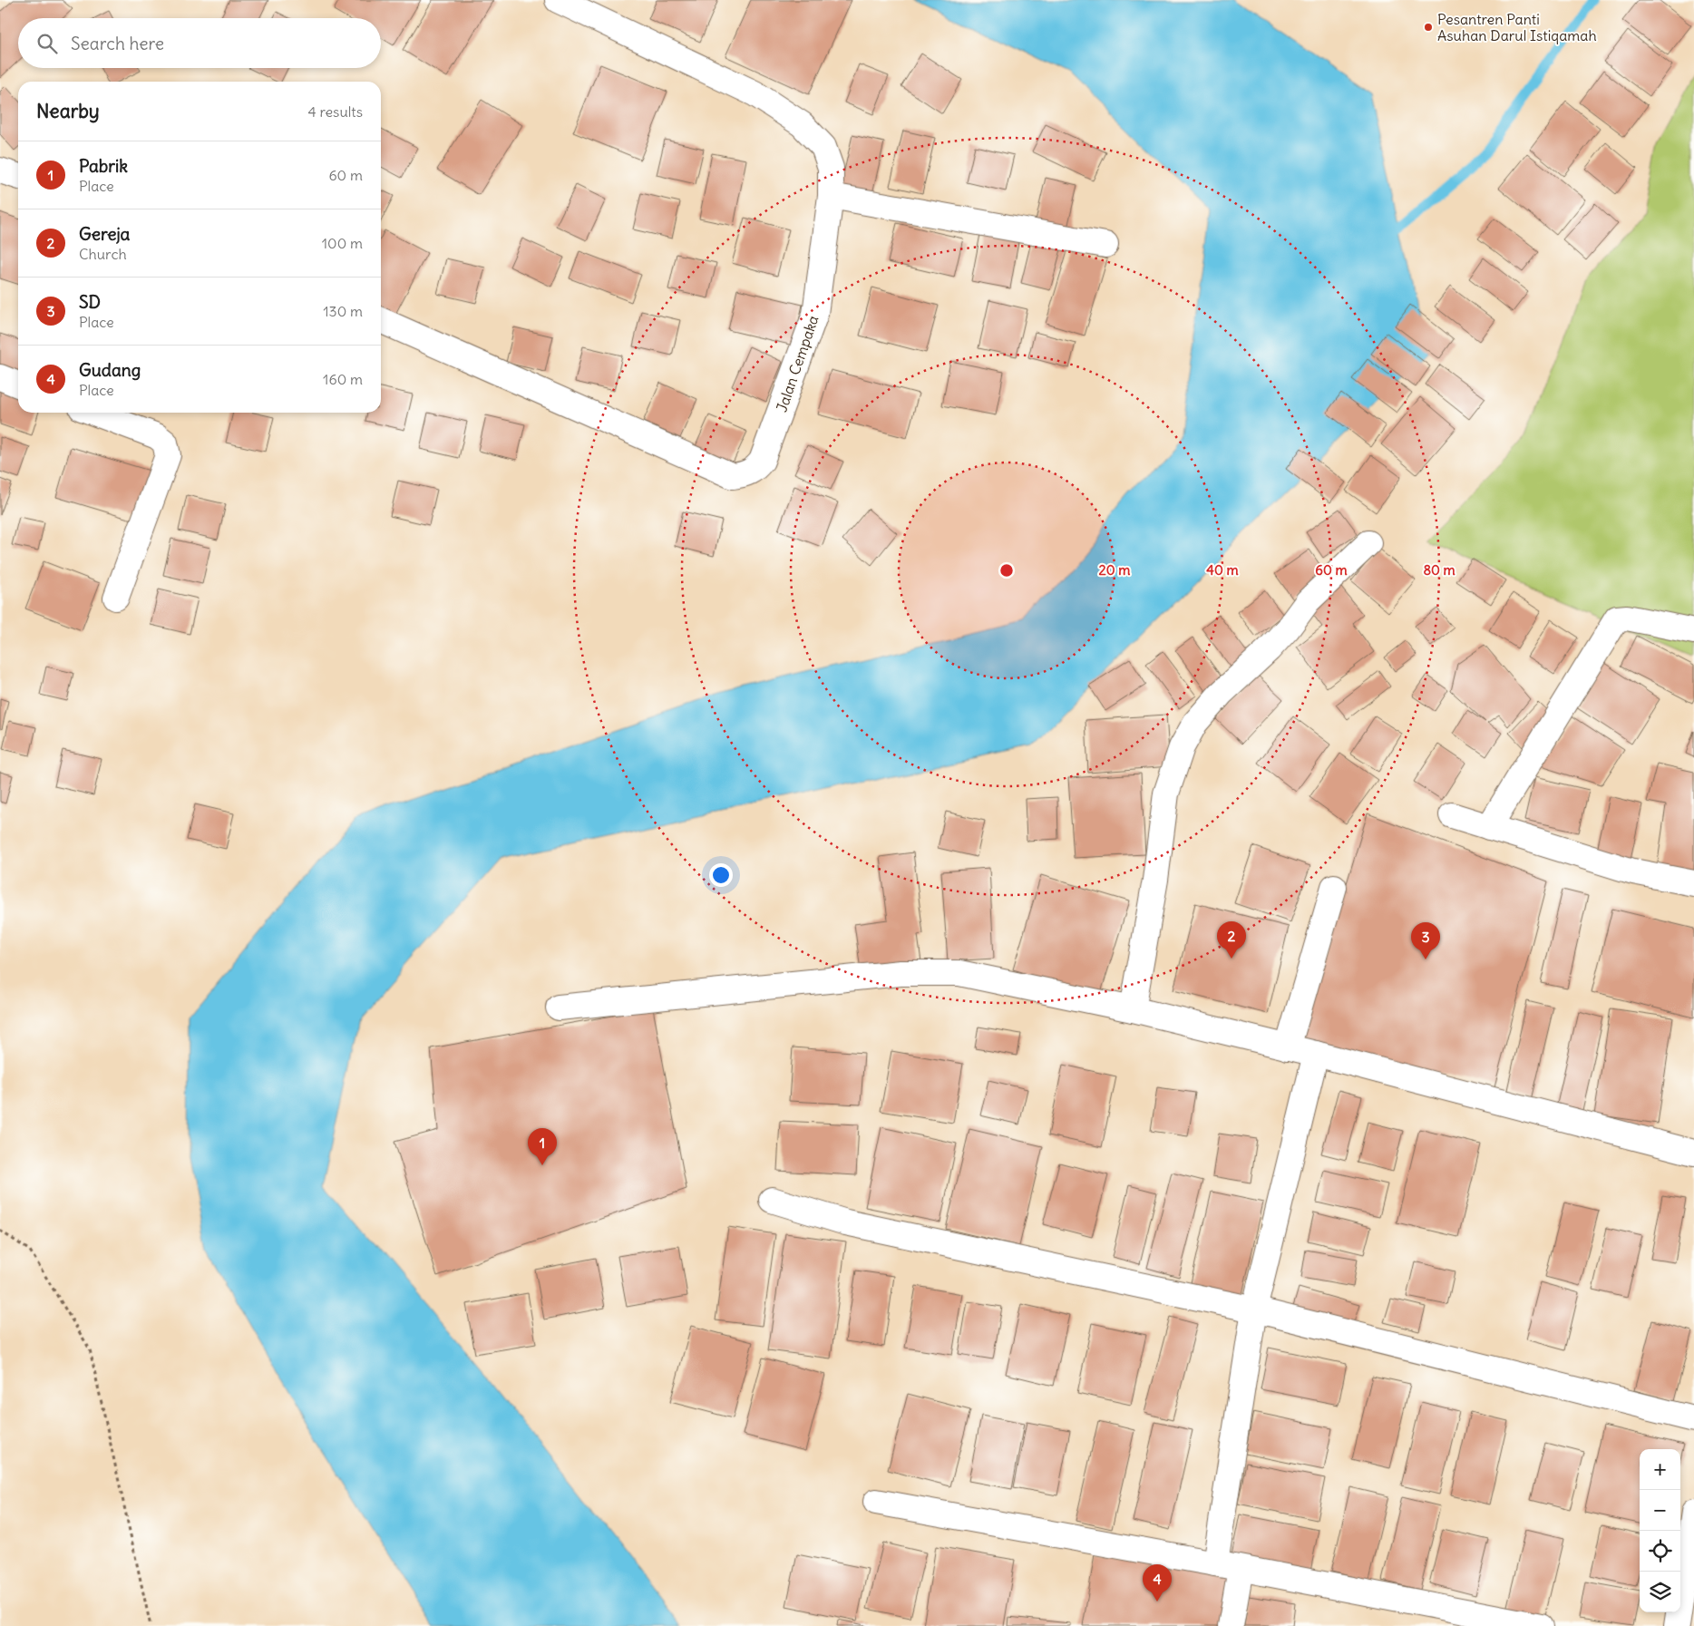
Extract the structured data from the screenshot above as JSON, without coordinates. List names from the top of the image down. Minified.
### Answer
{"streets":{"street":["Jalan Cempaka"]},"places":["Pesantren Panti Asuhan Darul Istiqamah"],"page":{"search":"Search here","heading":["Nearby","4 results"],"list":[{"mark":"1","name":"Pabrik","note":"Place","value":"60 m"},{"mark":"2","name":"Gereja","note":"Church","value":"100 m"},{"mark":"3","name":"SD","note":"Place","value":"130 m"},{"mark":"4","name":"Gudang","note":"Place","value":"160 m"}],"pins":["2","3","1","4"],"map_buttons":["+","−"]},"rings":["20 m","40 m","60 m","80 m"]}
